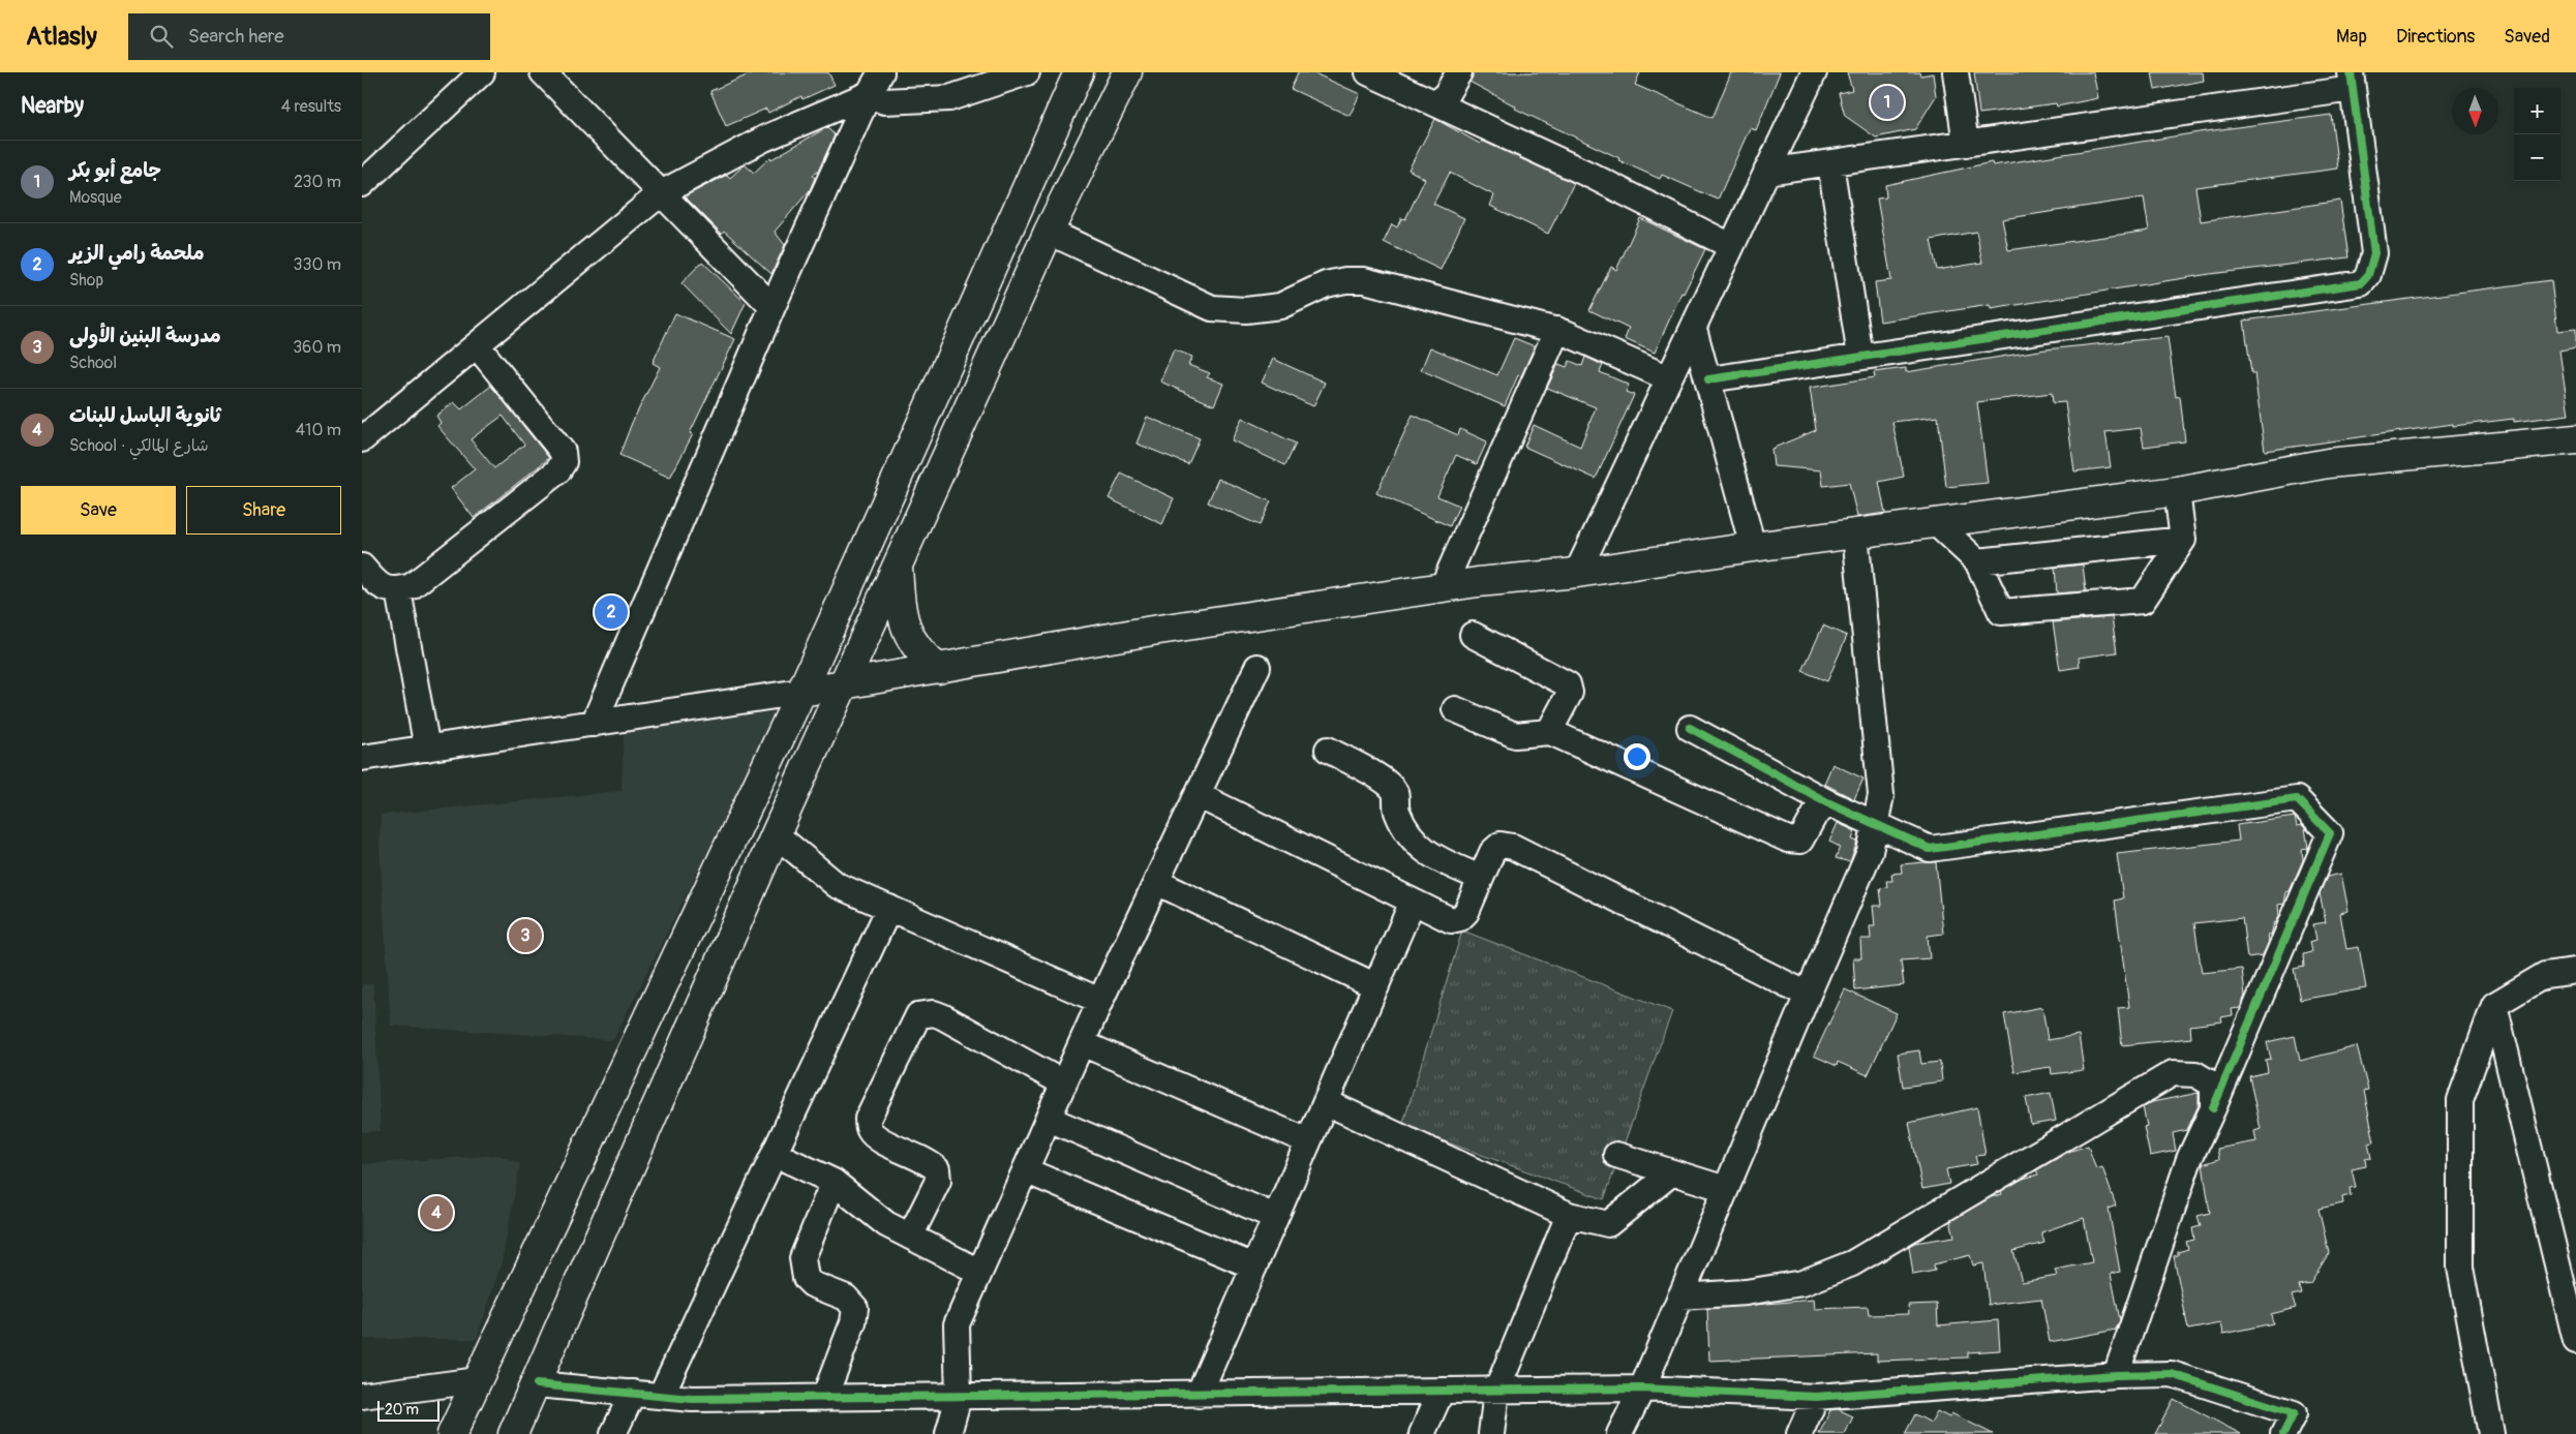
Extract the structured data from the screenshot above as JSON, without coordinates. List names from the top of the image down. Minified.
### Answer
{"scale_bar":"20 m","north":"bottom","page":{"header":"Atlasly","search":"Search here","nav":["Map","Directions","Saved"],"heading":["Nearby","4 results"],"pins":["1","2","3","4"],"map_buttons":["+","−"],"list":[{"mark":"1","name":"جامع أبو بكر","note":"Mosque","value":"230 m"},{"mark":"2","name":"ملحمة رامي الزير","note":"Shop","value":"330 m"},{"mark":"3","name":"مدرسة البنين الأولى","note":"School","value":"360 m"},{"mark":"4","name":"ثانوية الباسل للبنات","note":"School · شارع المالكي","value":"410 m"}],"buttons":["Save","Share"],"scale":"20 m"}}
